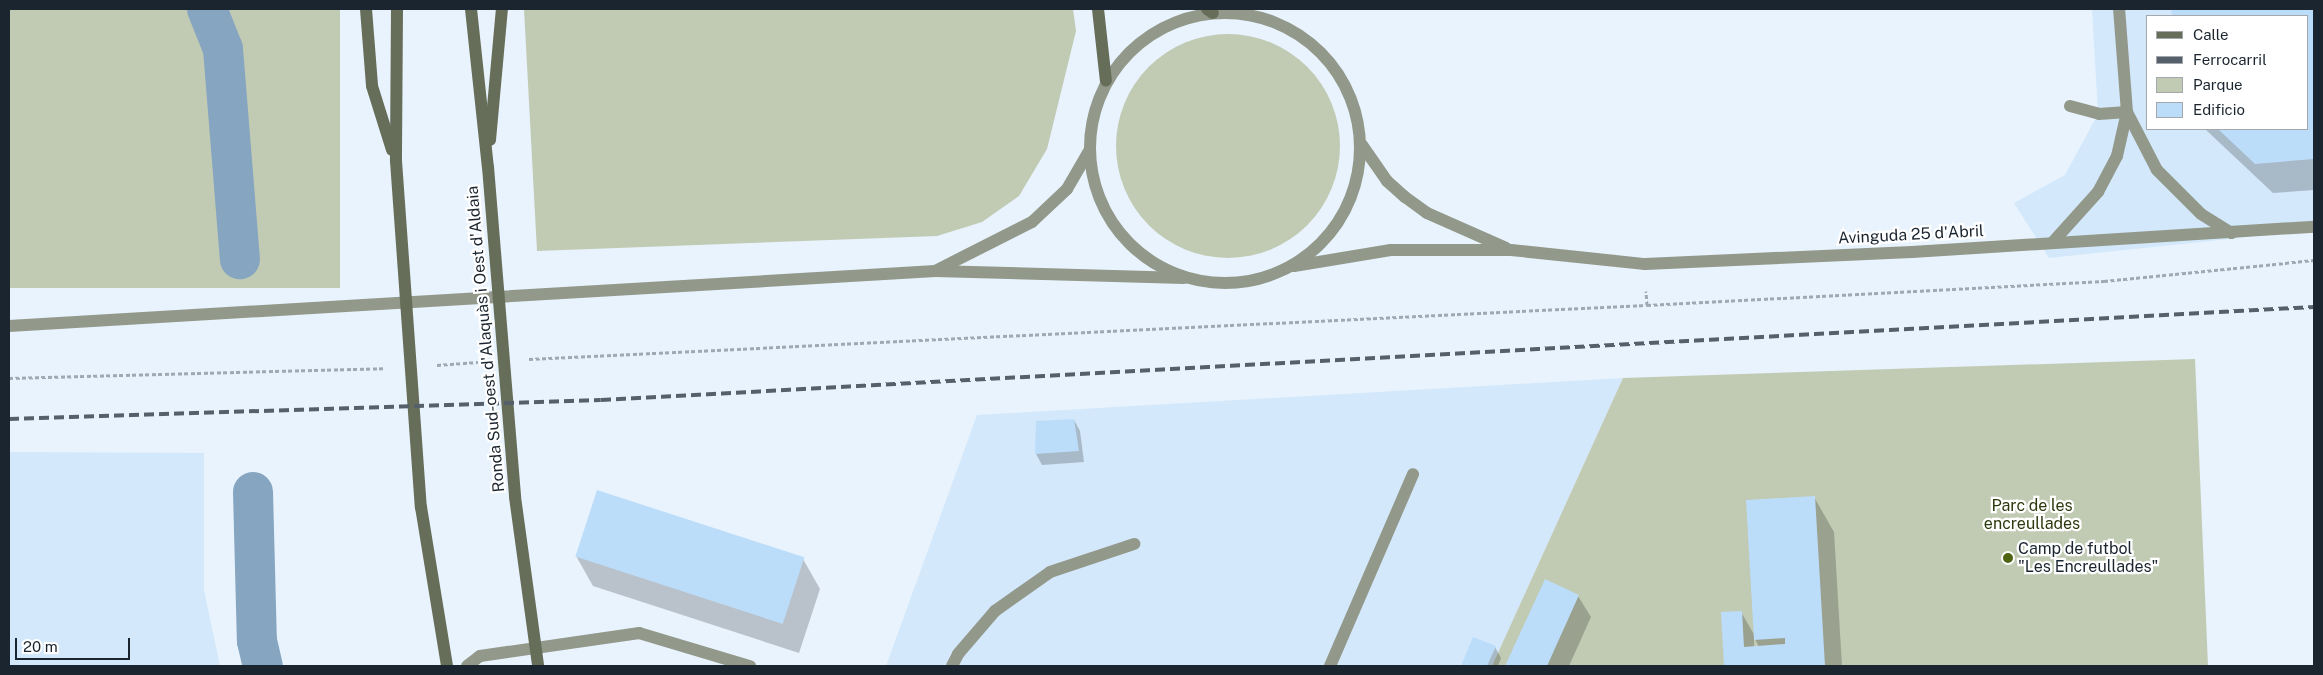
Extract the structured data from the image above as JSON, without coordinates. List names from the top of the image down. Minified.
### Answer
{"streets":{"main road":["Ronda Sud-oest d'Alaquàs i Oest d'Aldaia"],"street":["Avinguda 25 d'Abril"]},"parks":["Parc de les encreullades"],"places":["Camp de futbol \"Les Encreullades\""],"legend":["Calle","Ferrocarril","Parque","Edificio"],"scale_bar":"20 m"}
